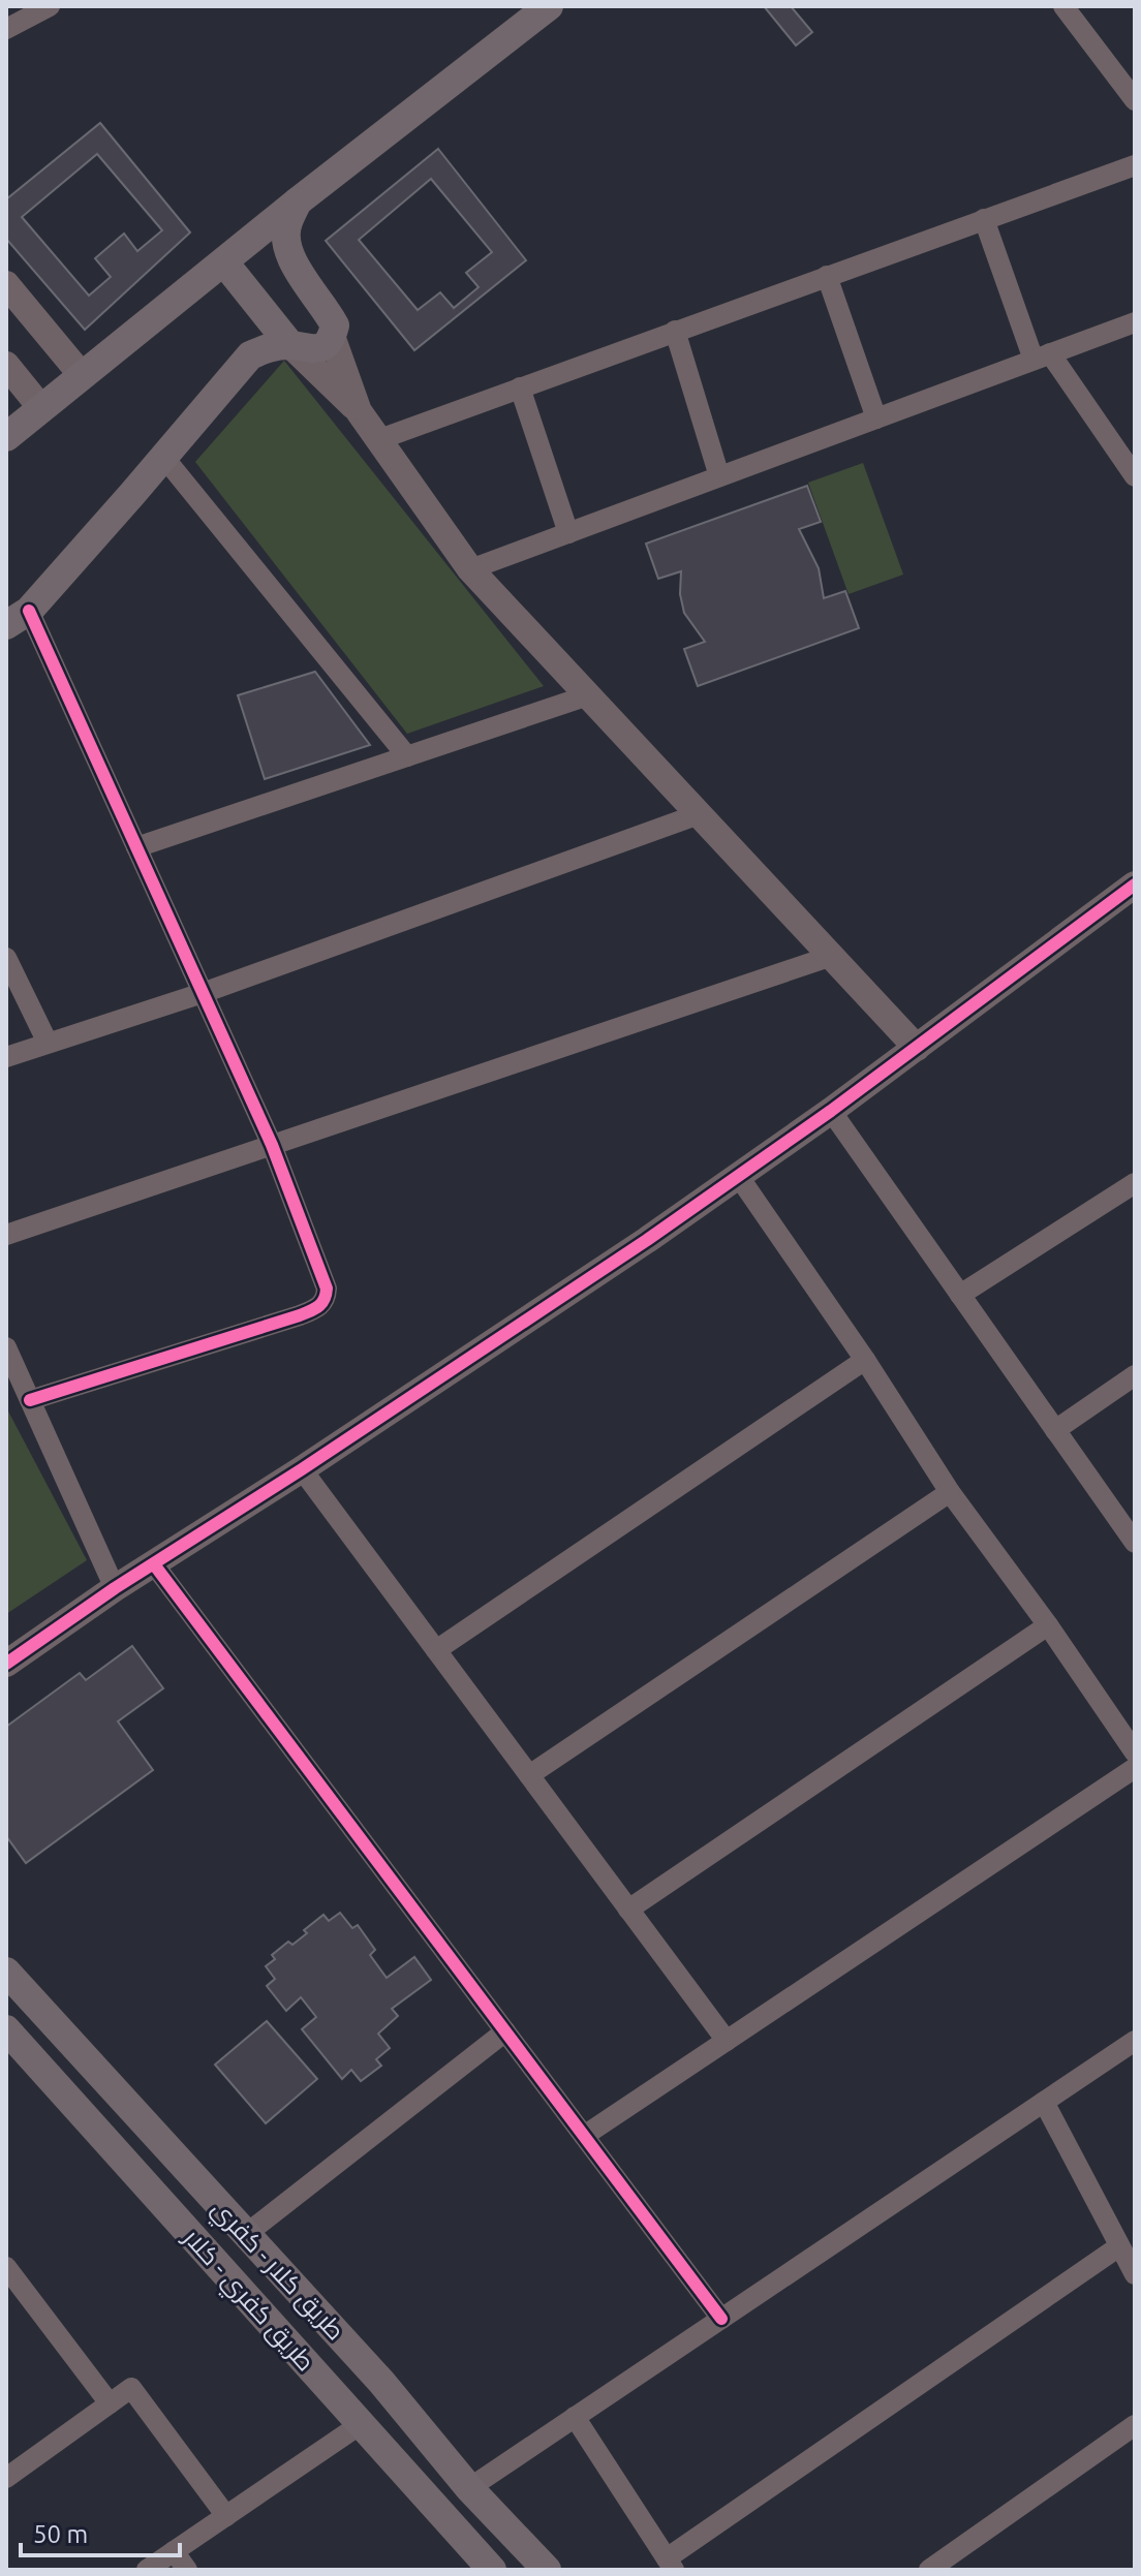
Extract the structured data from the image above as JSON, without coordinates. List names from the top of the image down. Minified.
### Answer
{"streets":{"main road":["طريق كلار - كفري","طريق كفري - كلار"]},"scale_bar":"50 m"}
